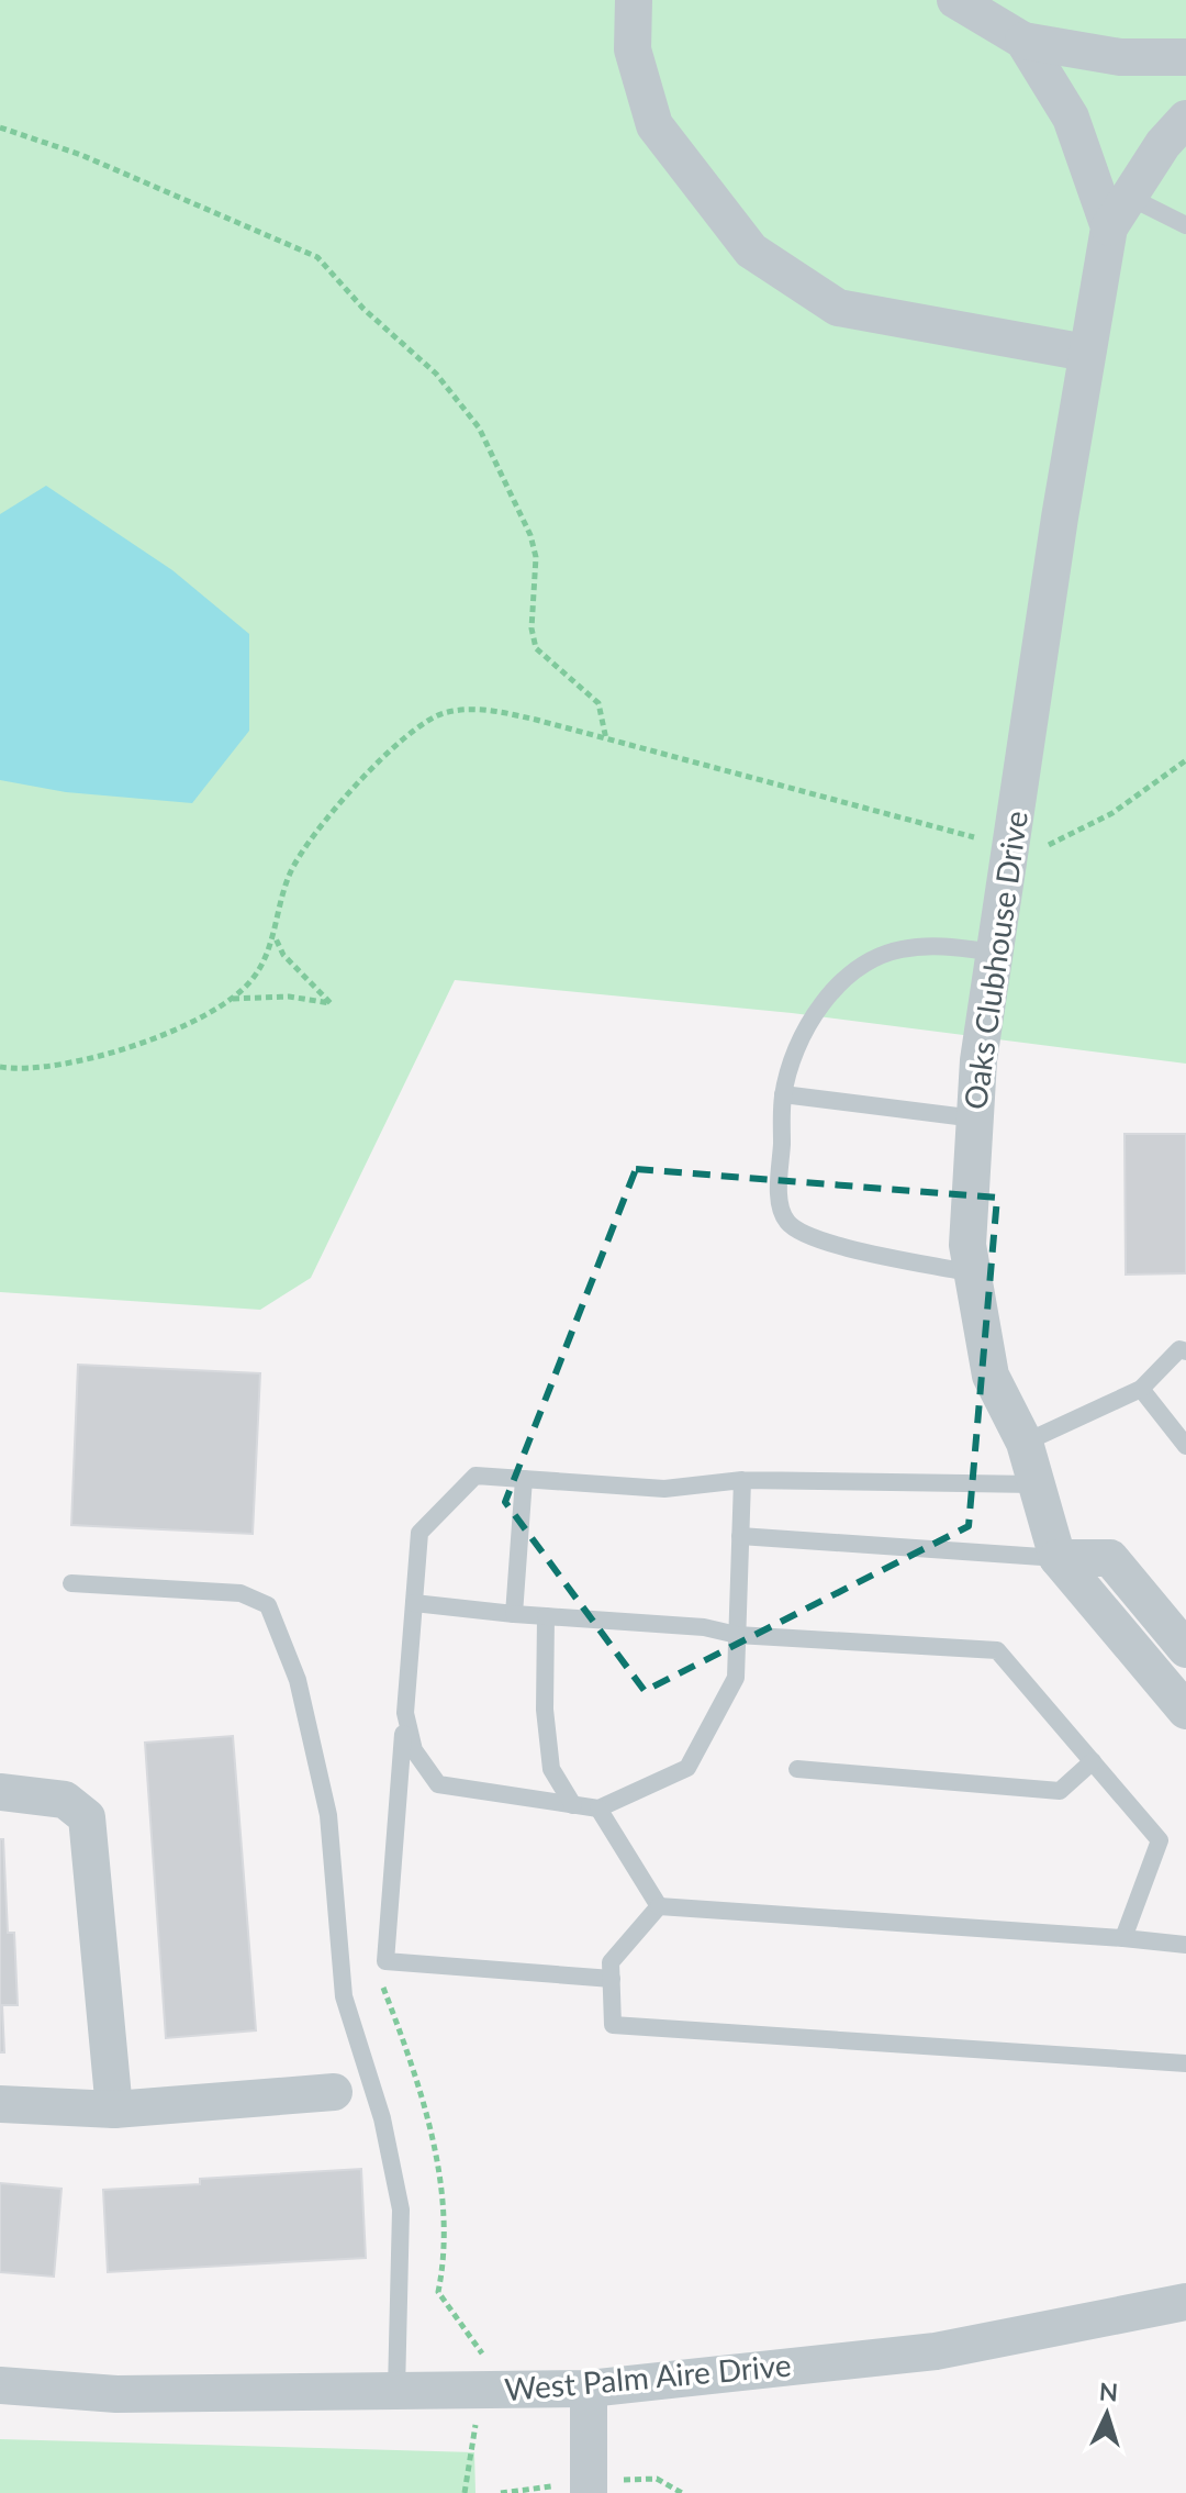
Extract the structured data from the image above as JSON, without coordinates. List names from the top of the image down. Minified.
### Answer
{"streets":{"street":["Oaks Clubhouse Drive","West Palm Aire Drive"]},"north":"top"}
